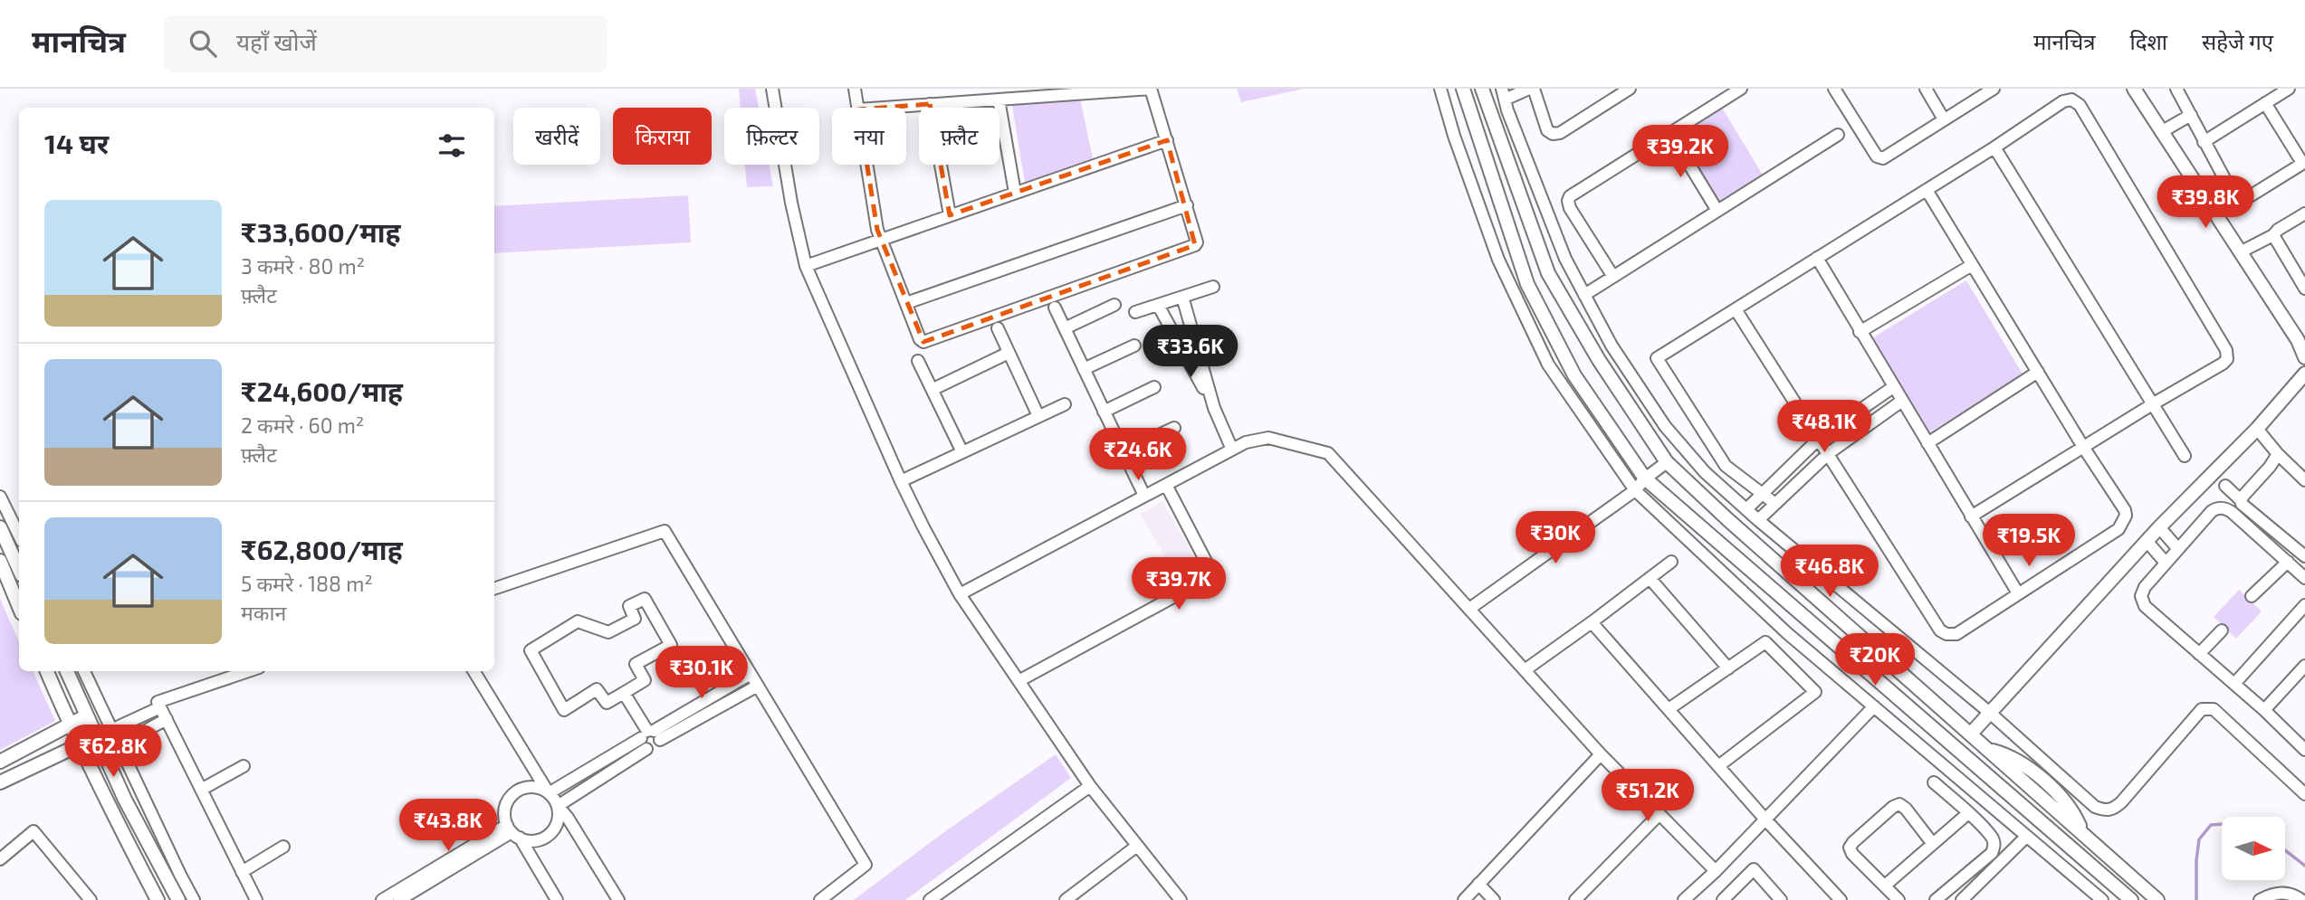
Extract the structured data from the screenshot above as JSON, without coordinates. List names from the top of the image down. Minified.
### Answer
{"north":"right","page":{"header":"मानचित्र","search":"यहाँ खोजें","nav":["मानचित्र","दिशा","सहेजे गए"],"chip":["खरीदें","किराया","फ़िल्टर","नया","फ़्लैट"],"heading":"14 घर","price":["₹39.2K","₹39.8K","₹33.6K","₹48.1K","₹24.6K","₹30K","₹19.5K","₹46.8K","₹39.7K","₹20K","₹30.1K","₹62.8K","₹51.2K","₹43.8K"],"list":[{"name":"₹33,600/माह","note":"3 कमरे · 80 m² · फ़्लैट"},{"name":"₹24,600/माह","note":"2 कमरे · 60 m² · फ़्लैट"},{"name":"₹62,800/माह","note":"5 कमरे · 188 m² · मकान"}]}}
